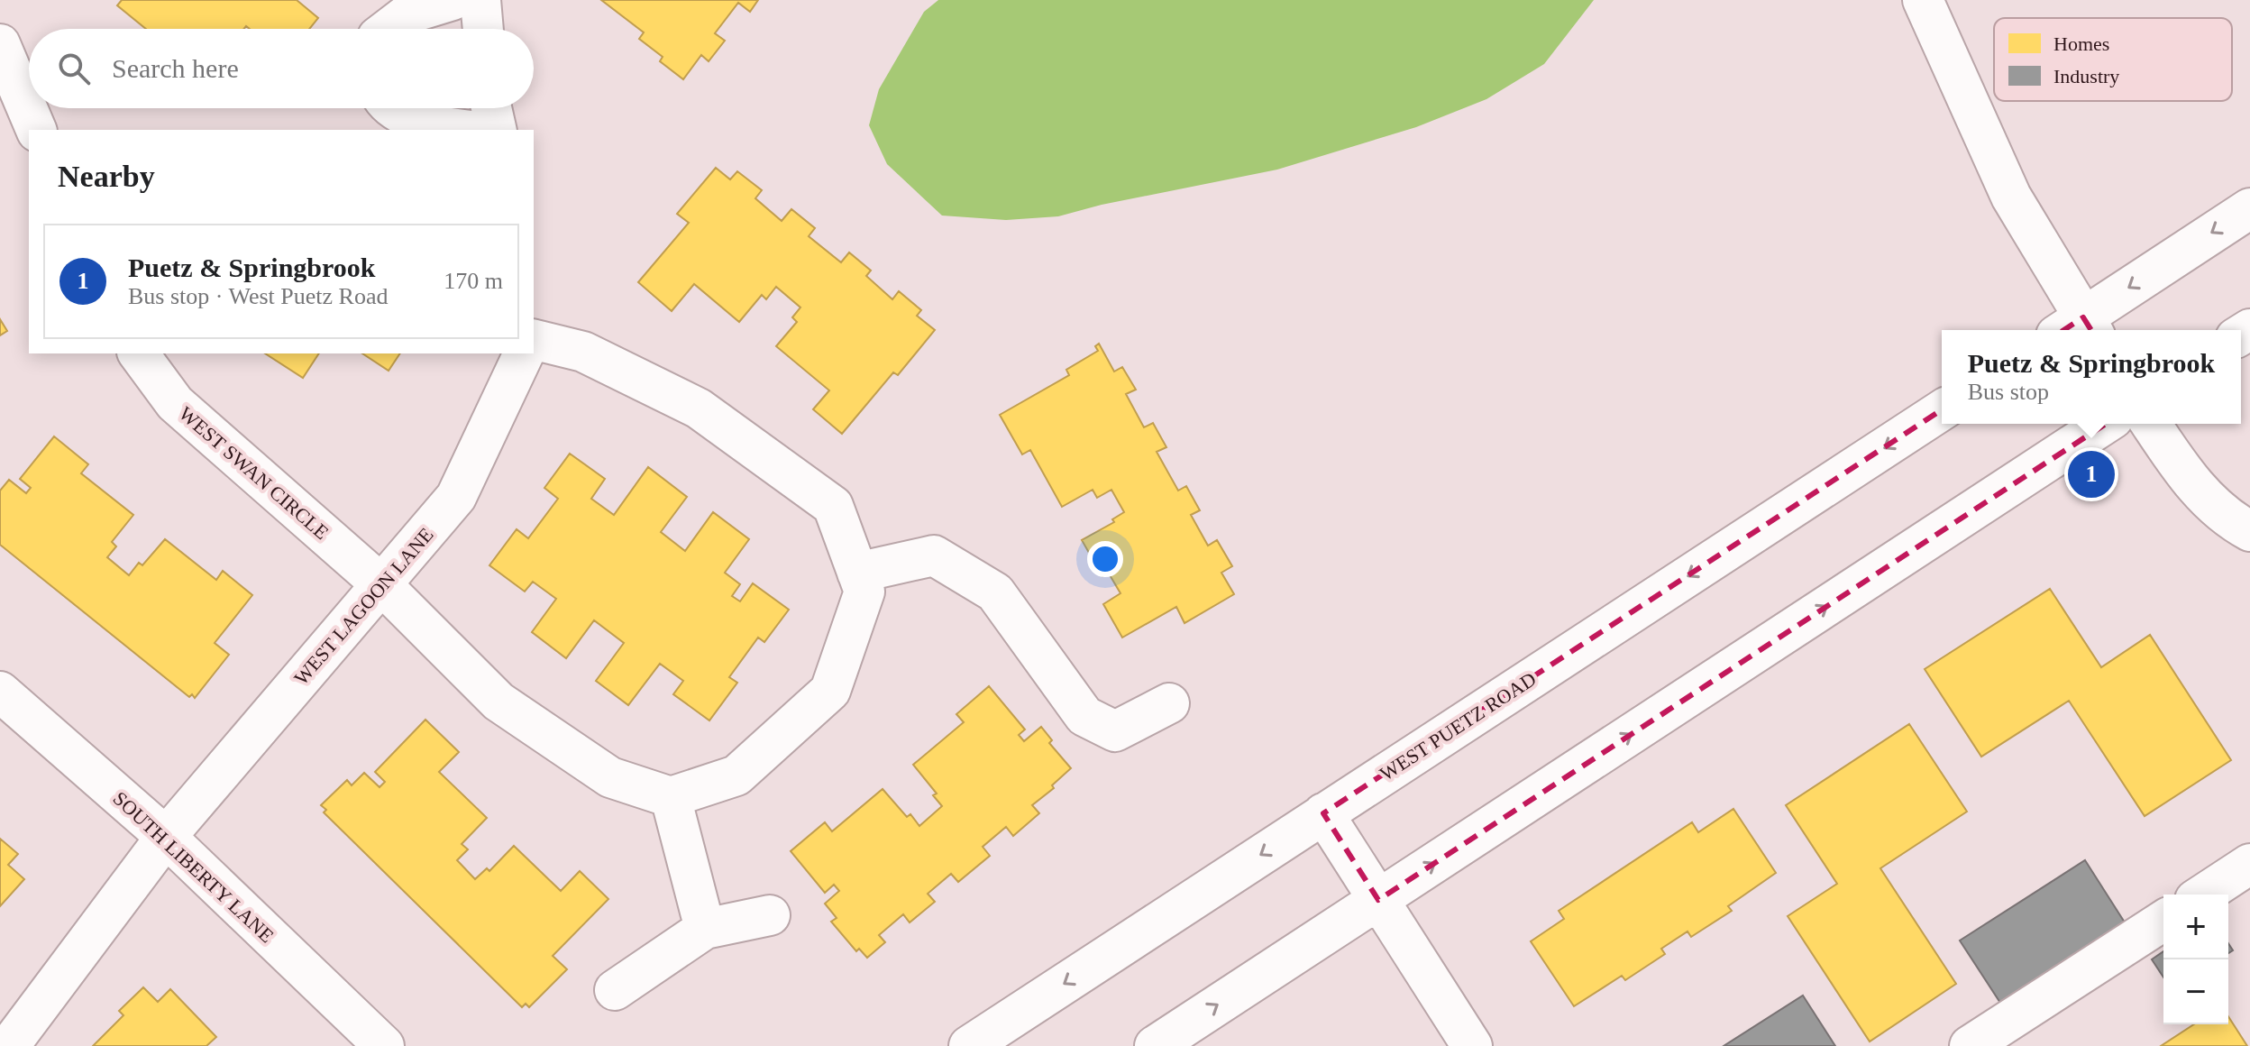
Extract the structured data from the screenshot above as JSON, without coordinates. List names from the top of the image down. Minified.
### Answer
{"streets":{"street":["WEST SWAN CIRCLE","WEST LAGOON LANE","WEST PUETZ ROAD","SOUTH LIBERTY LANE"]},"crossings":[["WEST SWAN CIRCLE","WEST LAGOON LANE"],["WEST LAGOON LANE","SOUTH LIBERTY LANE"]],"legend":["Homes","Industry"],"page":{"search":"Search here","heading":"Nearby","list":[{"mark":"1","name":"Puetz & Springbrook","note":"Bus stop · West Puetz Road","value":"170 m"}],"popup":["Puetz & Springbrook","Bus stop"],"pins":"1","map_buttons":["+","−"]}}
